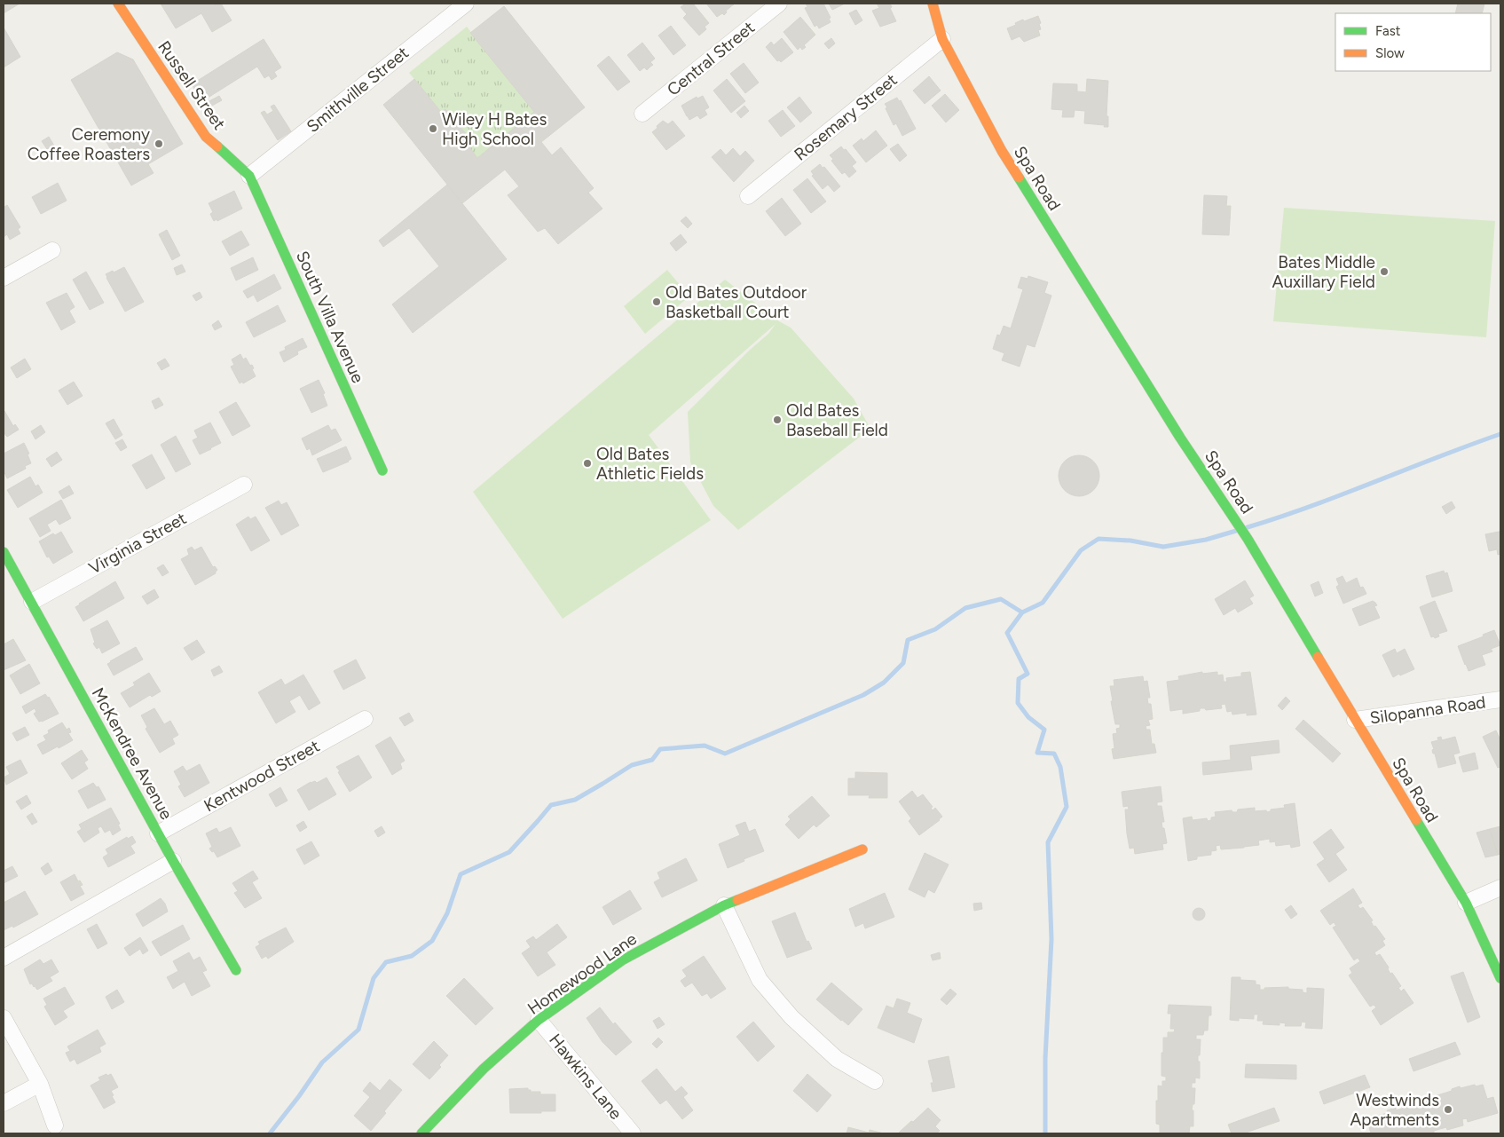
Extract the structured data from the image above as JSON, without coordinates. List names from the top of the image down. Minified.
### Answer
{"streets":{"street":["Central Street","Russell Street","Smithville Street","Rosemary Street","Spa Road","South Villa Avenue","Virginia Street","Silopanna Road","McKendree Avenue","Kentwood Street","Homewood Lane","Hawkins Lane"]},"crossings":[["Russell Street","Smithville Street"],["Russell Street","South Villa Avenue"],["Smithville Street","South Villa Avenue"],["Rosemary Street","Spa Road"],["Spa Road","Silopanna Road"],["Virginia Street","McKendree Avenue"],["McKendree Avenue","Kentwood Street"],["Homewood Lane","Hawkins Lane"]],"places":["Wiley H Bates High School","Ceremony Coffee Roasters","Bates Middle Auxillary Field","Old Bates Outdoor Basketball Court","Old Bates Baseball Field","Old Bates Athletic Fields","Westwinds Apartments"],"legend":["Fast","Slow"]}
